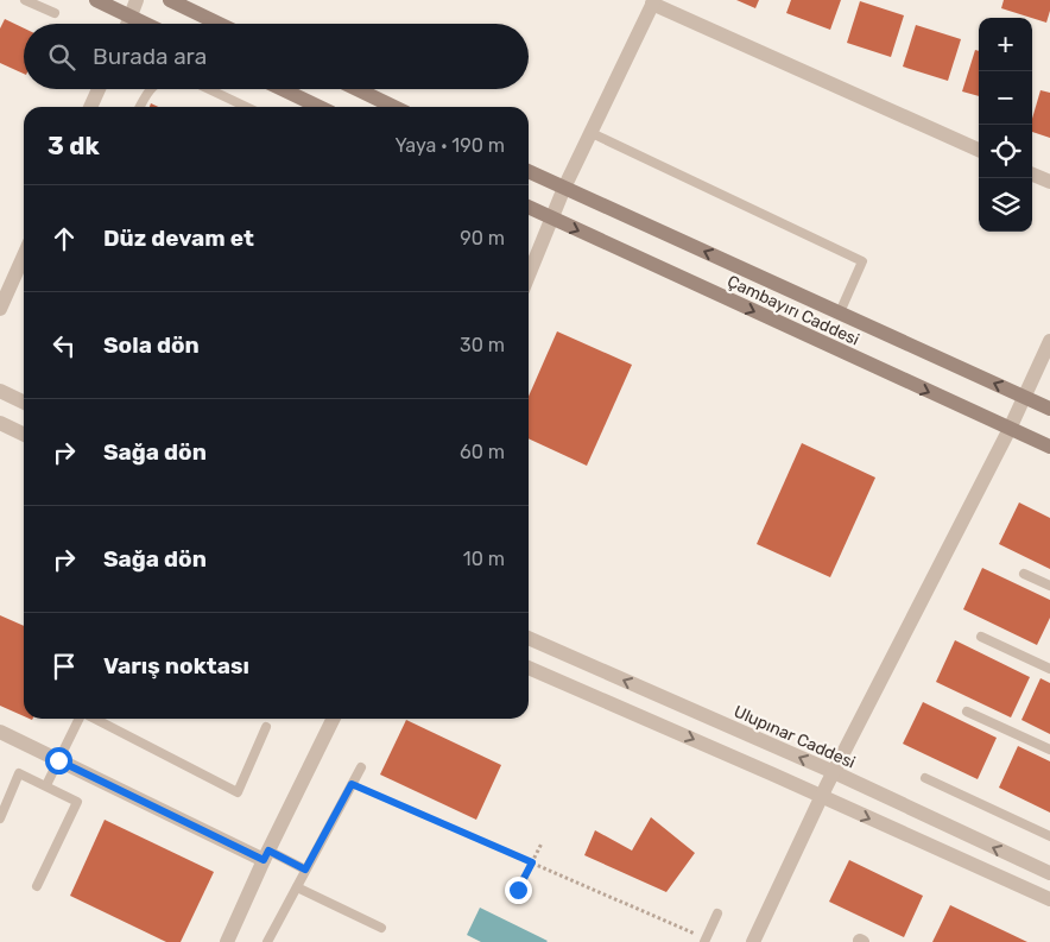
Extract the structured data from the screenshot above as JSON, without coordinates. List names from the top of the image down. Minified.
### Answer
{"streets":{"main road":["Çambayırı Caddesi"],"street":["Ulupınar Caddesi"]},"page":{"map_buttons":["+","−"],"search":"Burada ara","heading":["3 dk","Yaya · 190 m"],"list":[["Düz devam et","90 m"],["Sola dön","30 m"],["Sağa dön","60 m"],["Sağa dön","10 m"],"Varış noktası"]}}
